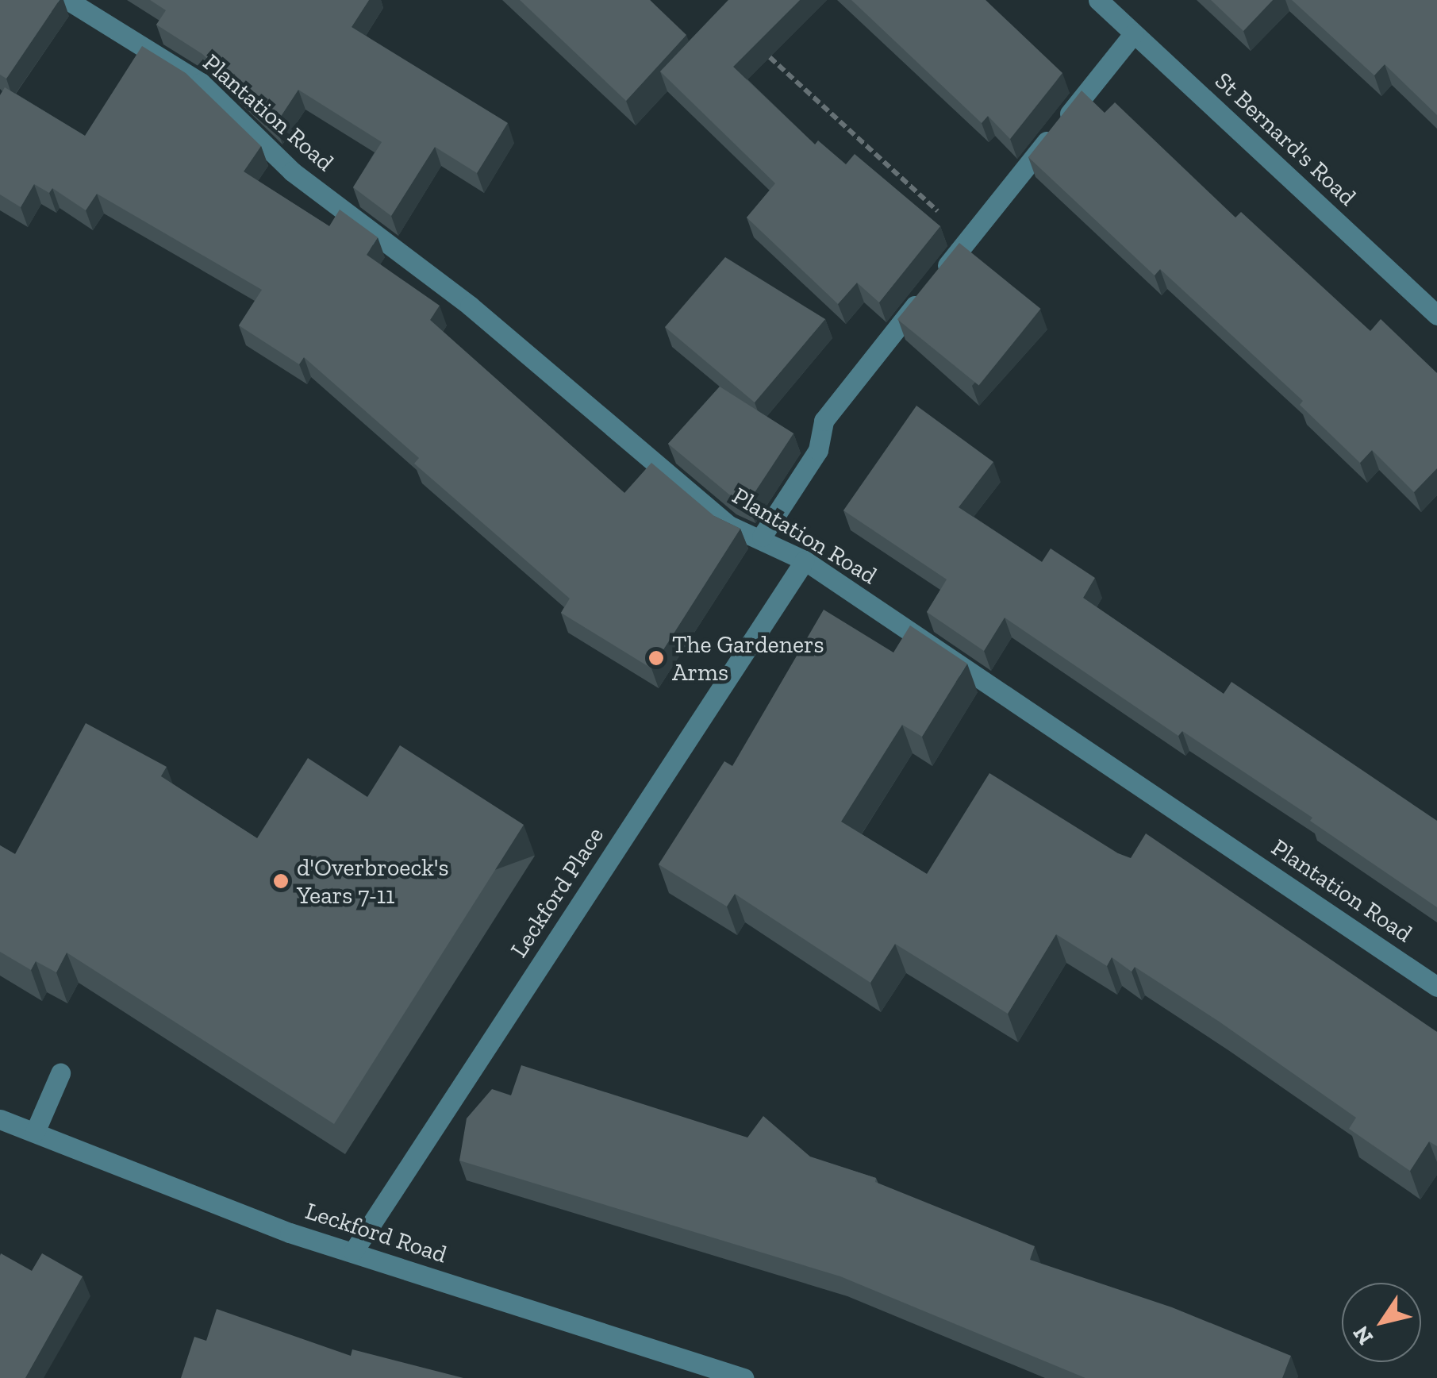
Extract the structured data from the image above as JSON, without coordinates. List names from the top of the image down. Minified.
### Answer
{"streets":{"street":["Plantation Road","St Bernard's Road","Leckford Place","Leckford Road"]},"crossings":[["Plantation Road","Leckford Place"],["Leckford Place","Leckford Road"]],"places":["The Gardeners Arms","d'Overbroeck's Years 7-11"],"north":"bottom left"}
